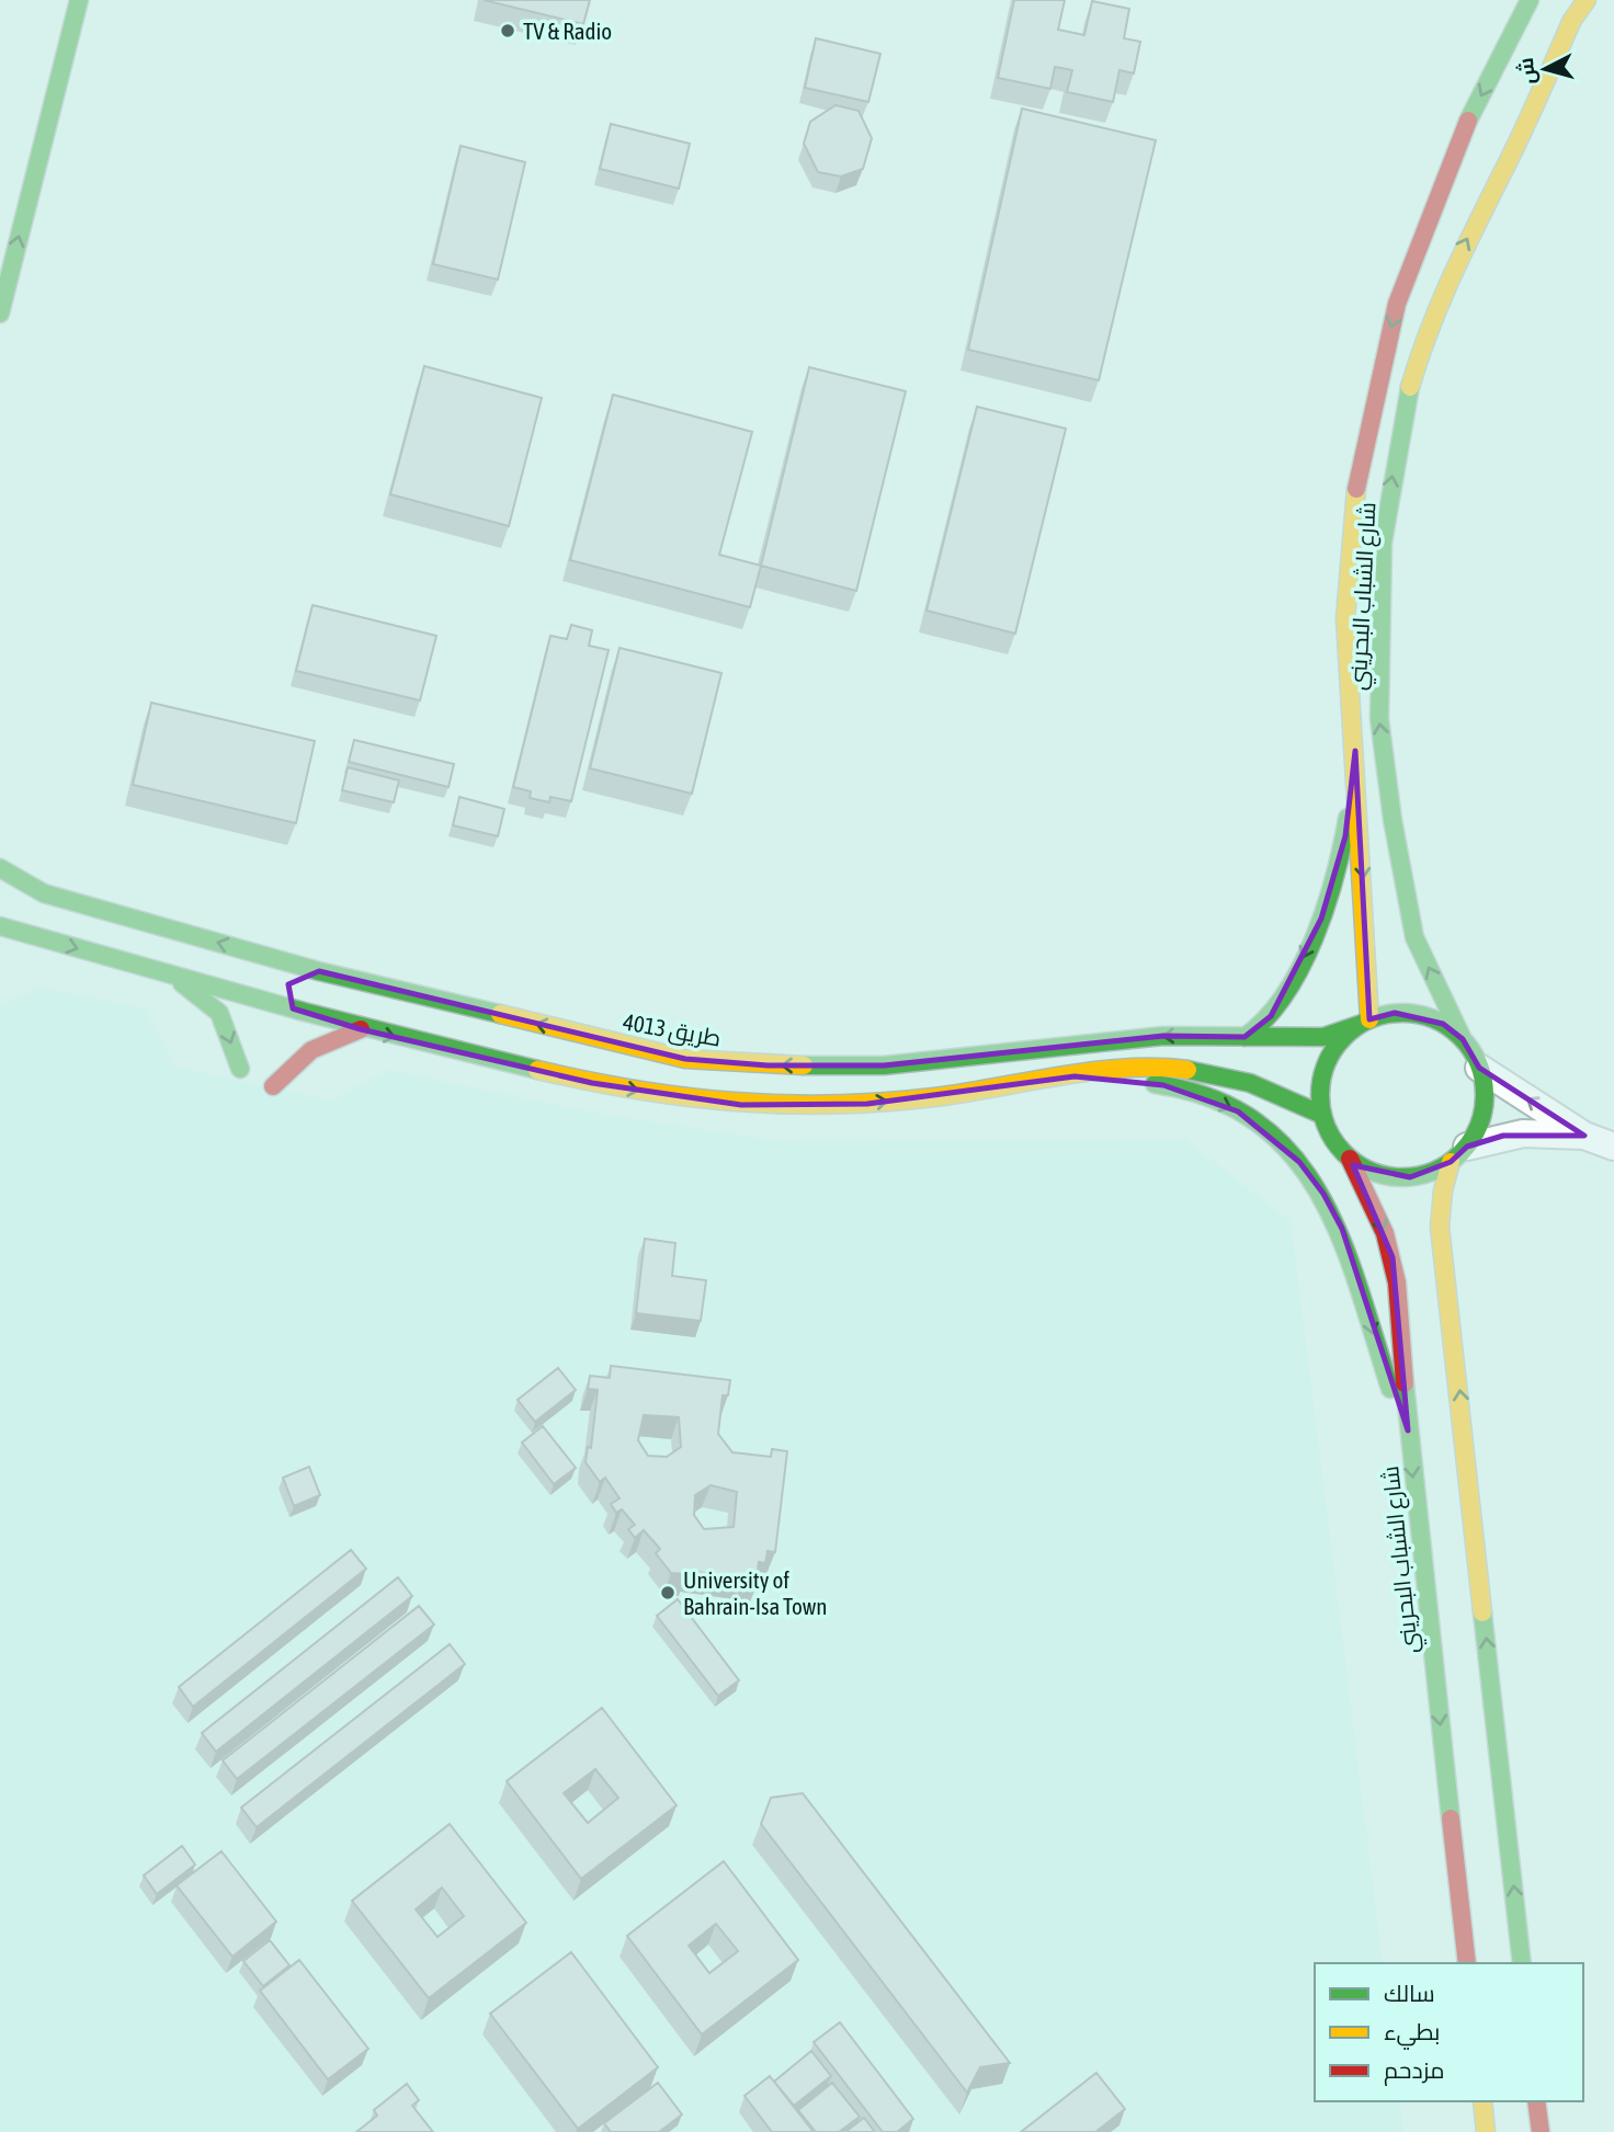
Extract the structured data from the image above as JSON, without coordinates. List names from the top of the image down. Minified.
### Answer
{"streets":{"street":["شارع الشباب البحريني","طريق 4013"]},"crossings":[["شارع الشباب البحريني","طريق 4013"]],"places":["TV & Radio","University of Bahrain-Isa Town"],"legend":["سالك","بطيء","مزدحم"],"north":"left"}
